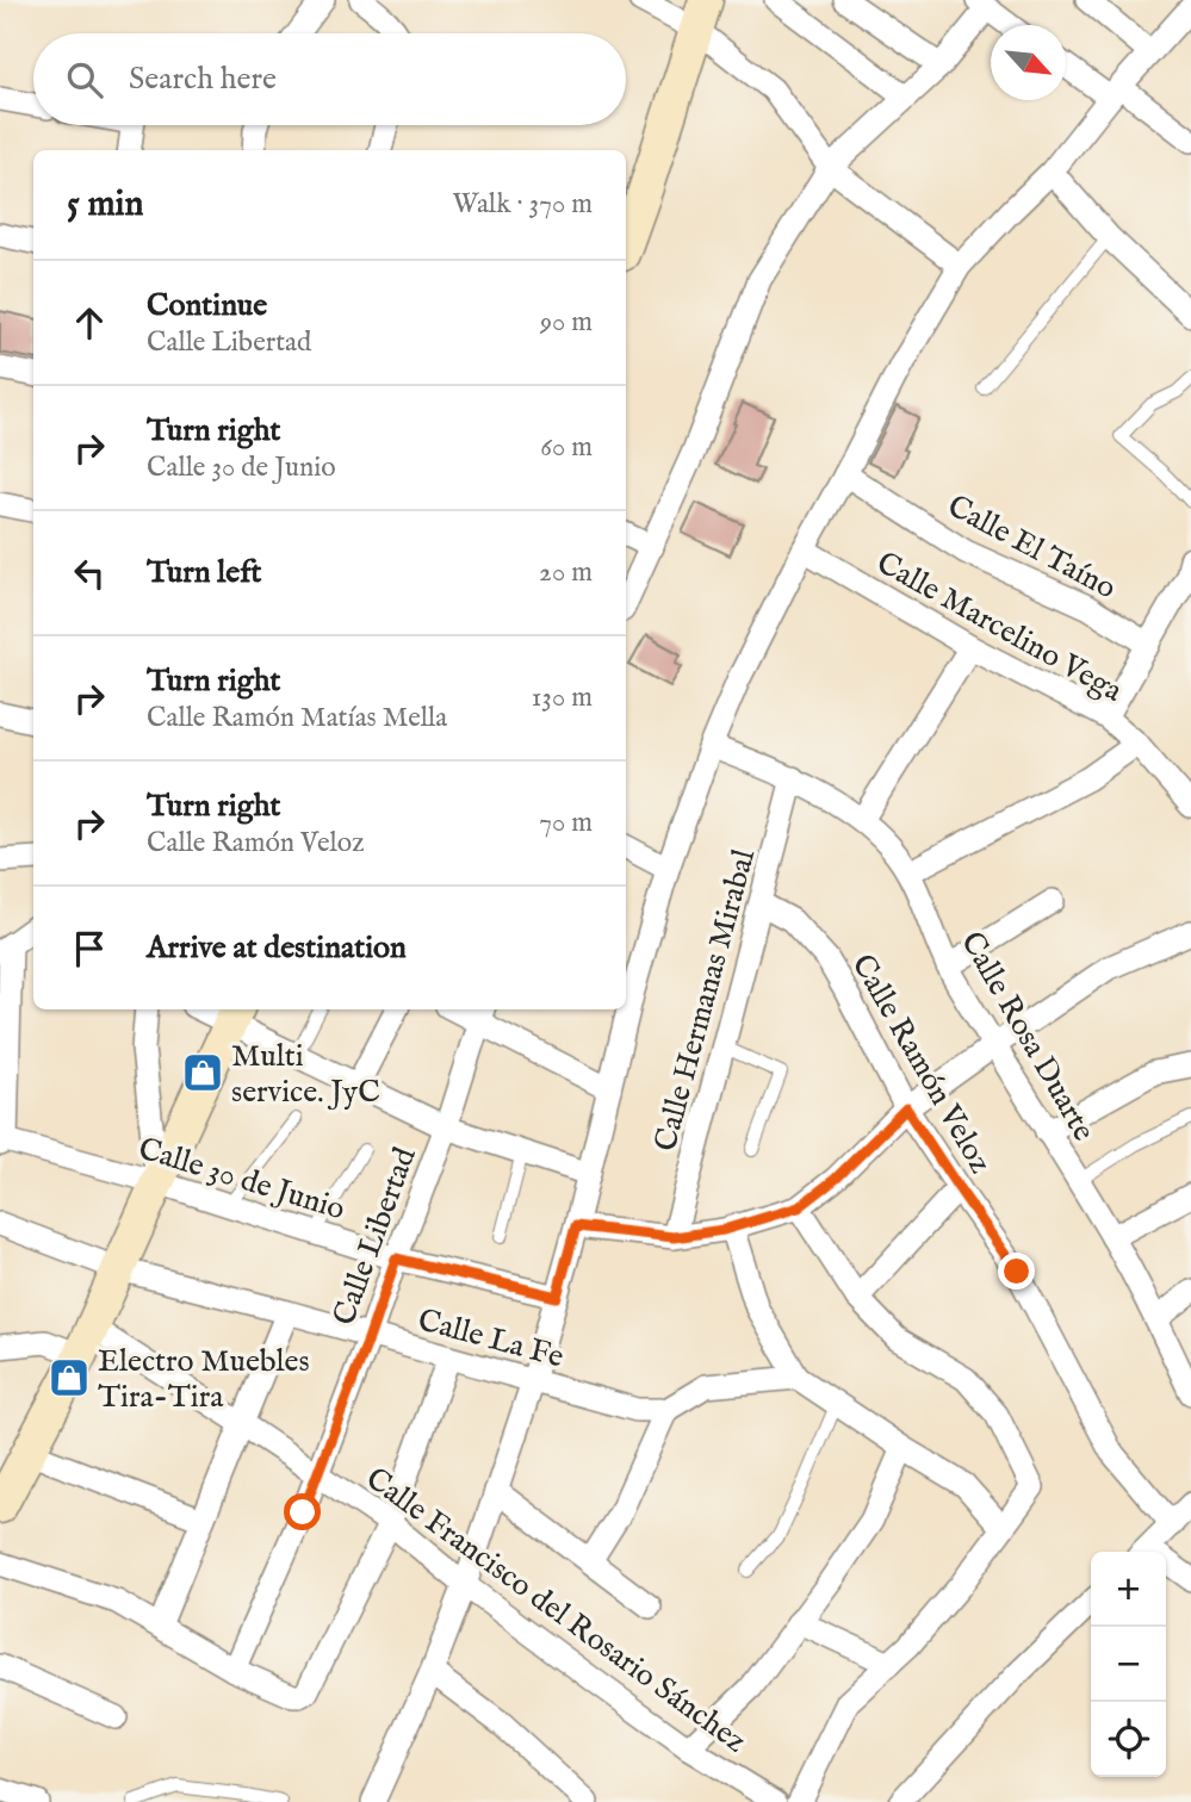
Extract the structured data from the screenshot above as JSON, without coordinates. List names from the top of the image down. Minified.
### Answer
{"streets":{"street":["Calle El Taíno","Calle Marcelino Vega","Calle Hermanas Mirabal","Calle Rosa Duarte","Calle Ramón Veloz","Calle 30 de Junio","Calle Libertad","Calle La Fe","Calle Francisco del Rosario Sánchez"]},"crossings":[["Calle Hermanas Mirabal","Calle Rosa Duarte"],["Calle Hermanas Mirabal","Calle Ramón Veloz"],["Calle 30 de Junio","Calle Libertad"],["Calle Libertad","Calle La Fe"],["Calle Libertad","Calle Francisco del Rosario Sánchez"]],"places":{"shop":["Multi service. JyC","Electro Muebles Tira-Tira"]},"north":"bottom right","page":{"search":"Search here","heading":["5 min","Walk · 370 m"],"list":[["Continue","Calle Libertad","90 m"],["Turn right","Calle 30 de Junio","60 m"],["Turn left","20 m"],["Turn right","Calle Ramón Matías Mella","130 m"],["Turn right","Calle Ramón Veloz","70 m"],"Arrive at destination"],"map_buttons":["+","−"]}}
